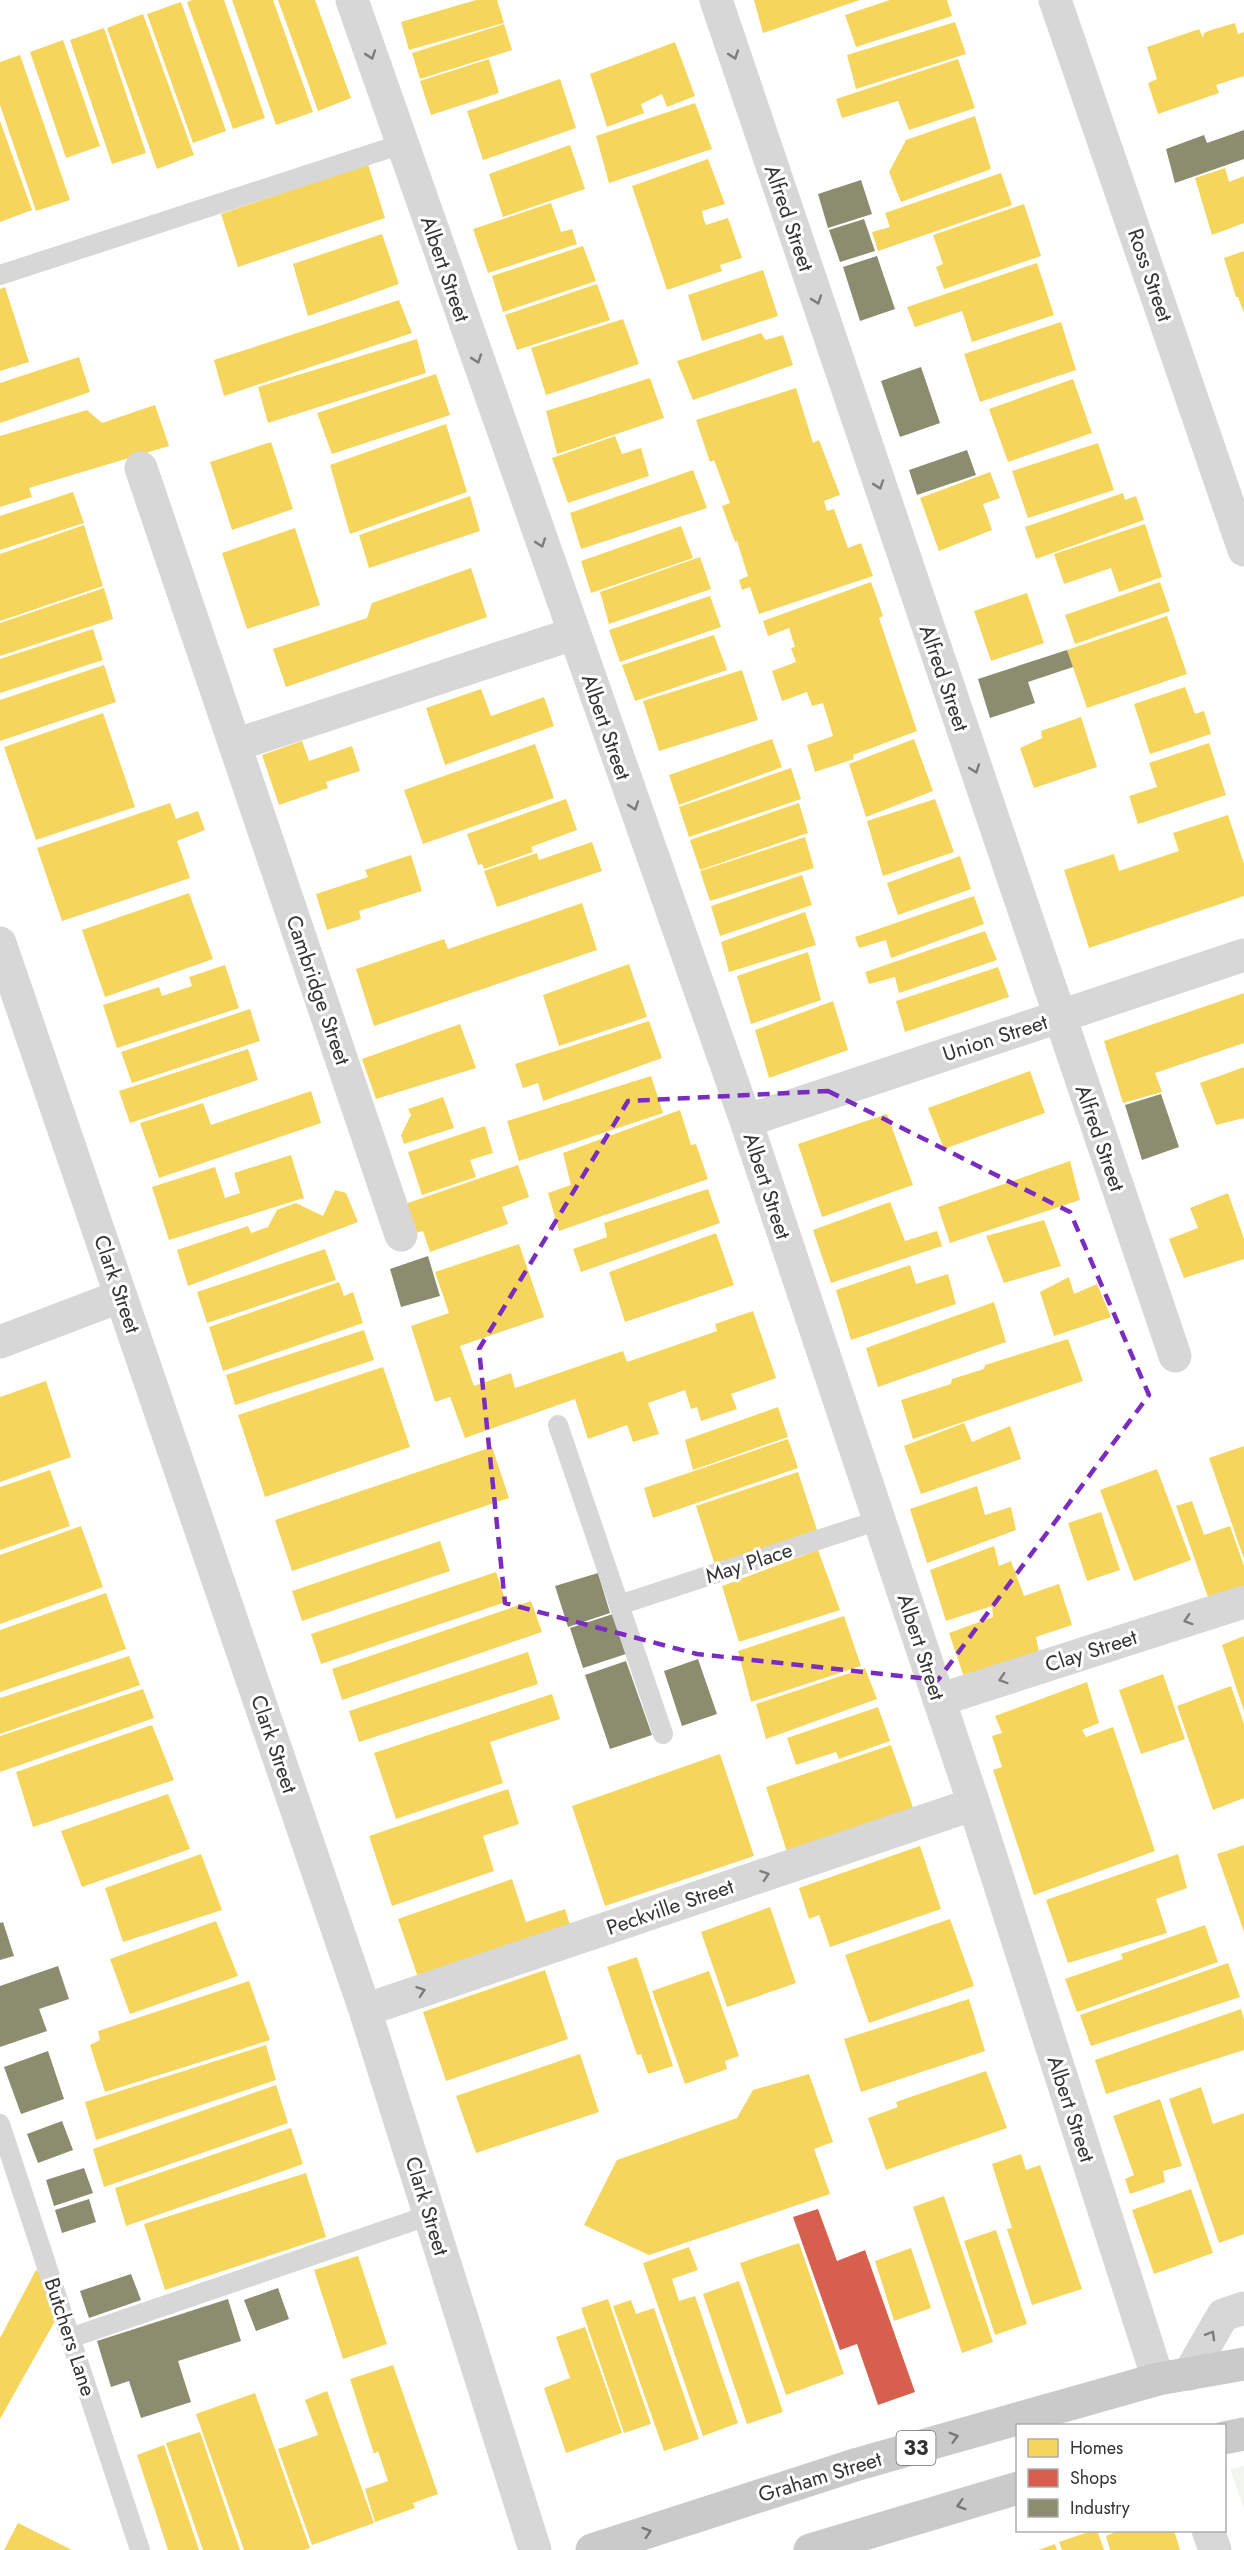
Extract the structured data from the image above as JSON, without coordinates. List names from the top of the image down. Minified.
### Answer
{"streets":{"main road":["33","Graham Street"],"street":["Alfred Street","Albert Street","Ross Street","Cambridge Street","Union Street","Clark Street","Clay Street","Peckville Street"],"lane":["May Place","Butchers Lane"]},"crossings":[["Alfred Street","Union Street"],["Albert Street","Union Street"],["Albert Street","May Place"],["Albert Street","Clay Street"],["Albert Street","Peckville Street"],["Albert Street","Graham Street"],["Clark Street","Peckville Street"]],"one_way":["Alfred Street","Albert Street","Clay Street","Peckville Street"],"legend":["Homes","Shops","Industry"]}
